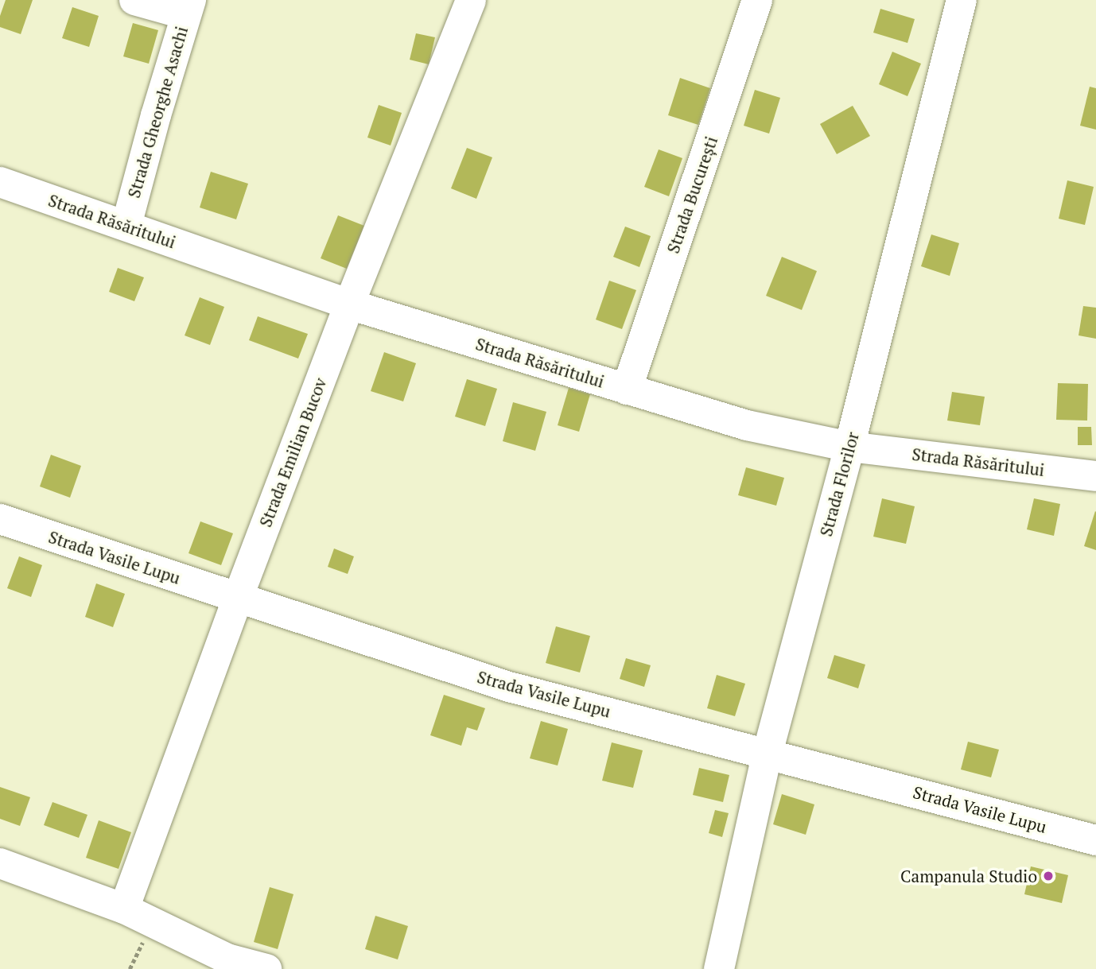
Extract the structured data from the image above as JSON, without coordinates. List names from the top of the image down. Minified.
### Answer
{"streets":{"street":["Strada Gheorghe Asachi","Strada București","Strada Răsăritului","Strada Emilian Bucov","Strada Florilor","Strada Vasile Lupu"]},"crossings":[["Strada Gheorghe Asachi","Strada Răsăritului"],["Strada București","Strada Răsăritului"],["Strada Răsăritului","Strada Emilian Bucov"],["Strada Răsăritului","Strada Florilor"],["Strada Emilian Bucov","Strada Vasile Lupu"],["Strada Florilor","Strada Vasile Lupu"]],"places":["Campanula Studio"]}
